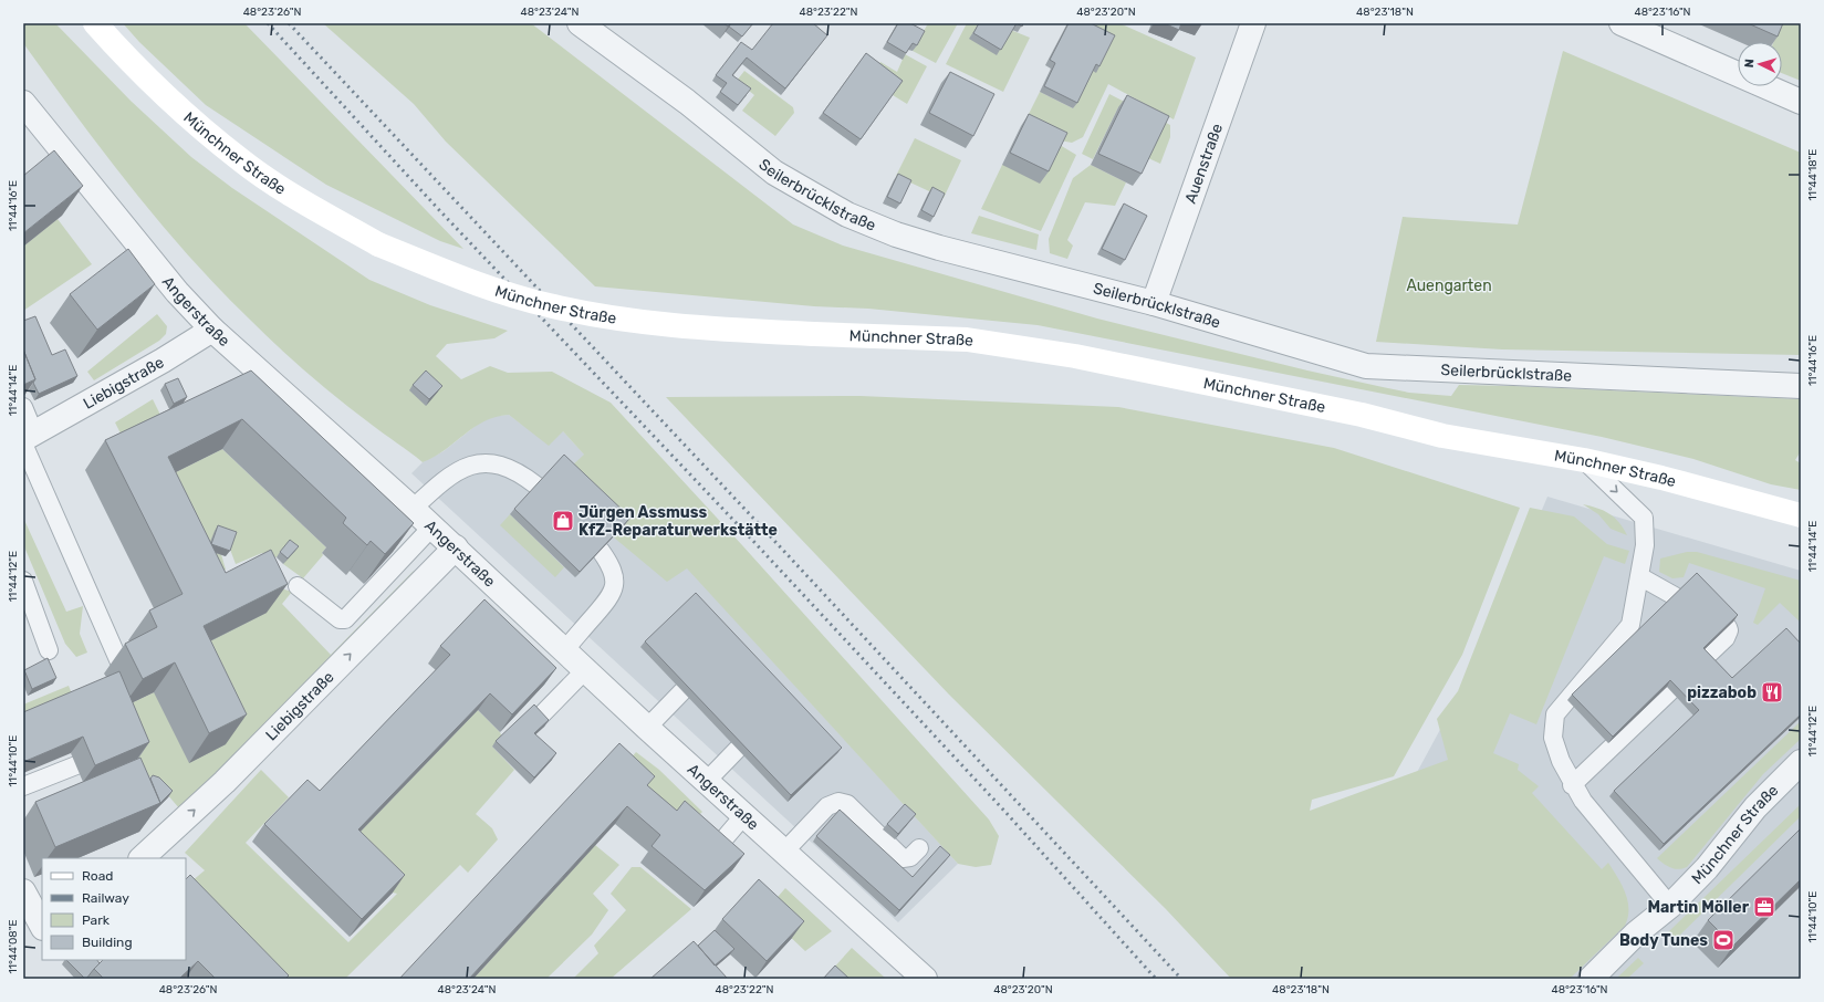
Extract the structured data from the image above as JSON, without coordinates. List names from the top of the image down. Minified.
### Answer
{"streets":{"main road":["Münchner Straße"],"street":["Auenstraße","Seilerbrücklstraße","Angerstraße","Liebigstraße"]},"crossings":[["Auenstraße","Seilerbrücklstraße"],["Angerstraße","Liebigstraße"]],"one_way":["Liebigstraße"],"parks":["Auengarten"],"places":{"shop":["Jürgen Assmuss KfZ-Reparaturwerkstätte"],"restaurant":["pizzabob"],"office":["Martin Möller"],"sports":["Body Tunes"]},"legend":["Road","Railway","Park","Building"],"north":"left","coordinates":["48°23'26\"N","48°23'24\"N","48°23'22\"N","48°23'20\"N","48°23'18\"N","48°23'16\"N","11°44'18\"E","11°44'16\"E","11°44'14\"E","11°44'12\"E","11°44'10\"E","11°44'08\"E"]}
